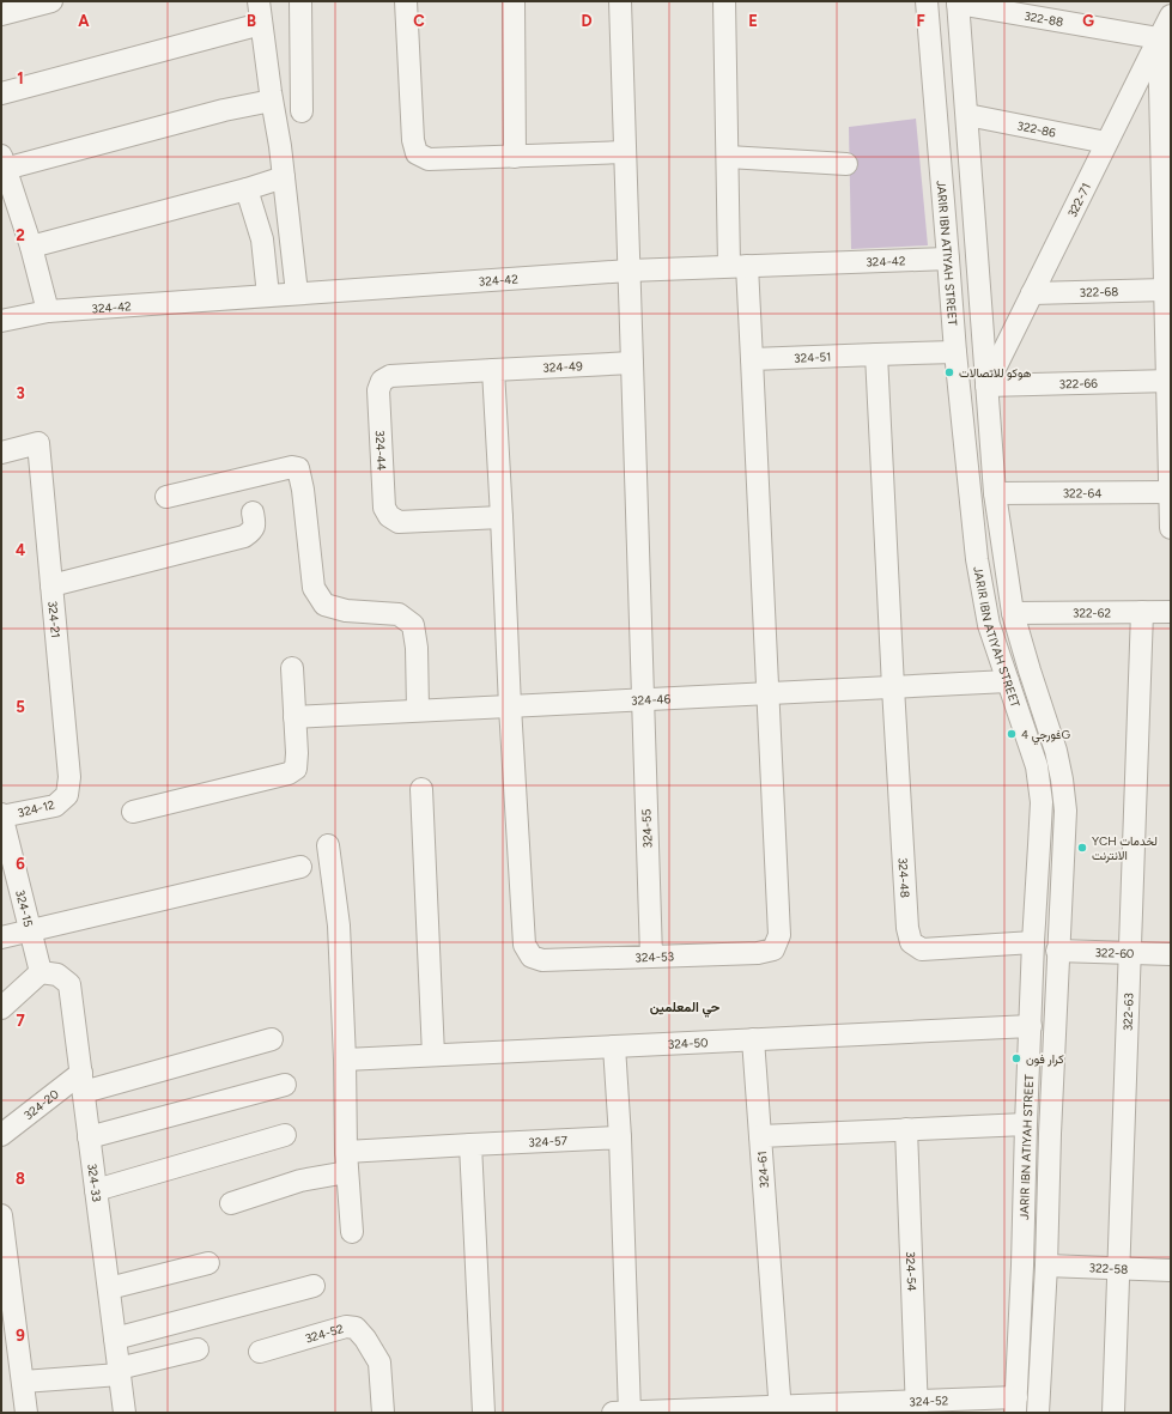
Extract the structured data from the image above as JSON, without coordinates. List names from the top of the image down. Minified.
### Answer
{"streets":{"street":["322-88","322-86","322-71","JARIR IBN ATIYAH STREET","324-42","322-68","324-51","324-49","322-66","324-44","322-64","322-62","324-21","324-46","324-12","324-55","324-48","324-15","322-60","324-53","322-63","324-50","324-20","324-57","324-61","324-33","322-58","324-54","324-52"]},"crossings":[["322-88","322-71"],["322-88","JARIR IBN ATIYAH STREET"],["322-86","322-71"],["322-86","JARIR IBN ATIYAH STREET"],["322-71","JARIR IBN ATIYAH STREET"],["322-71","322-68"],["322-71","322-66"],["JARIR IBN ATIYAH STREET","324-42"],["JARIR IBN ATIYAH STREET","324-51"],["JARIR IBN ATIYAH STREET","322-66"],["JARIR IBN ATIYAH STREET","322-64"],["JARIR IBN ATIYAH STREET","322-62"],["JARIR IBN ATIYAH STREET","324-46"],["JARIR IBN ATIYAH STREET","324-48"],["JARIR IBN ATIYAH STREET","322-60"],["JARIR IBN ATIYAH STREET","324-50"],["JARIR IBN ATIYAH STREET","324-61"],["JARIR IBN ATIYAH STREET","322-58"],["JARIR IBN ATIYAH STREET","324-52"],["324-49","324-44"],["322-62","322-63"],["324-21","324-12"],["324-46","324-55"],["324-46","324-48"],["324-46","324-53"],["324-12","324-15"],["324-55","324-53"],["324-15","324-33"],["322-60","322-63"],["322-63","322-58"],["324-20","324-33"],["324-61","324-54"],["324-61","324-52"],["324-54","324-52"]],"districts":["حي المعلمين"],"places":["هوكو للاتصالات","فورجي 4G","YCH لخدمات الانترنت","كرار فون"],"grid":{"columns":["A","B","C","D","E","F","G"],"rows":["1","2","3","4","5","6","7","8","9"]}}
